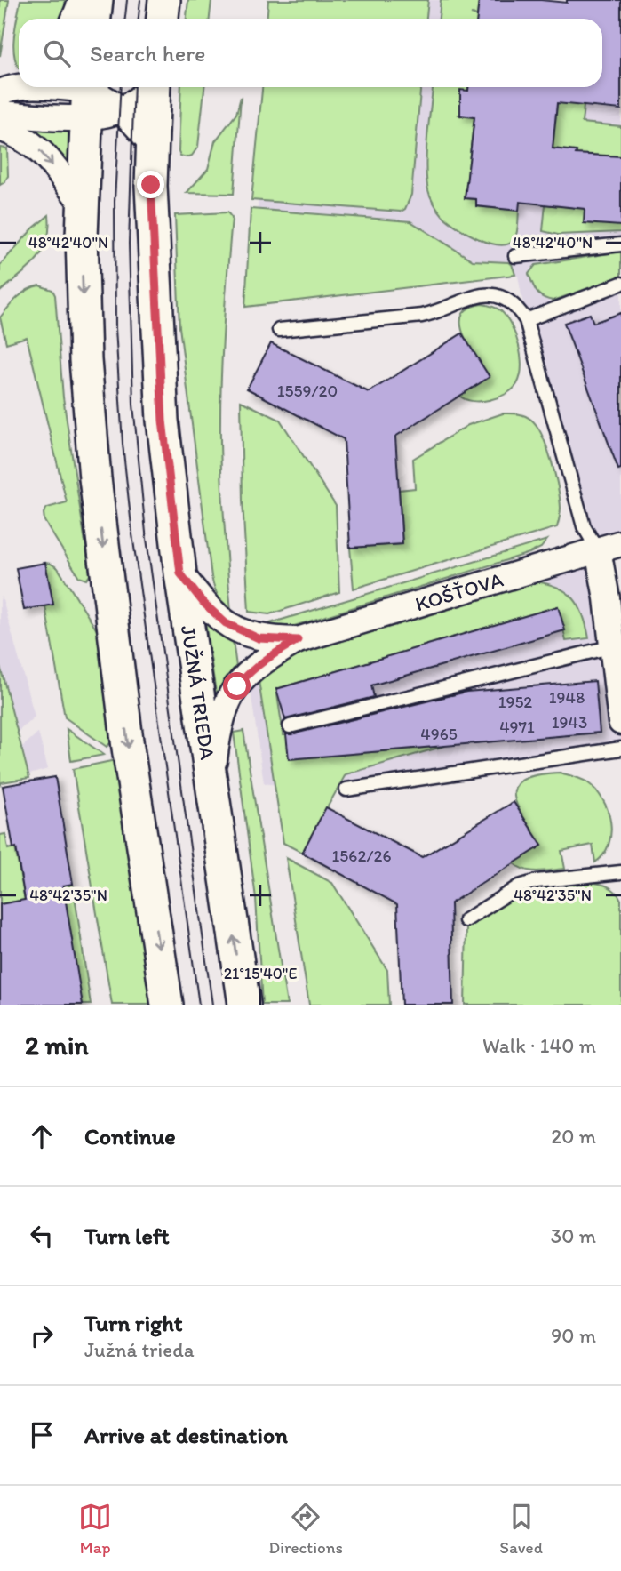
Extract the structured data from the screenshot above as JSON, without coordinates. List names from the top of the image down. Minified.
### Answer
{"streets":{"street":["KOŠŤOVA","JUŽNÁ TRIEDA"]},"house_numbers":["1559/20","1948","1952","1943","4971","4965","1562/26"],"page":{"search":"Search here","heading":["2 min","Walk · 140 m"],"list":[["Continue","20 m"],["Turn left","30 m"],["Turn right","Južná trieda","90 m"],"Arrive at destination"],"nav":["Map","Directions","Saved"]},"coordinates":["48°42'40\"N","48°42'35\"N","21°15'40\"E"]}
